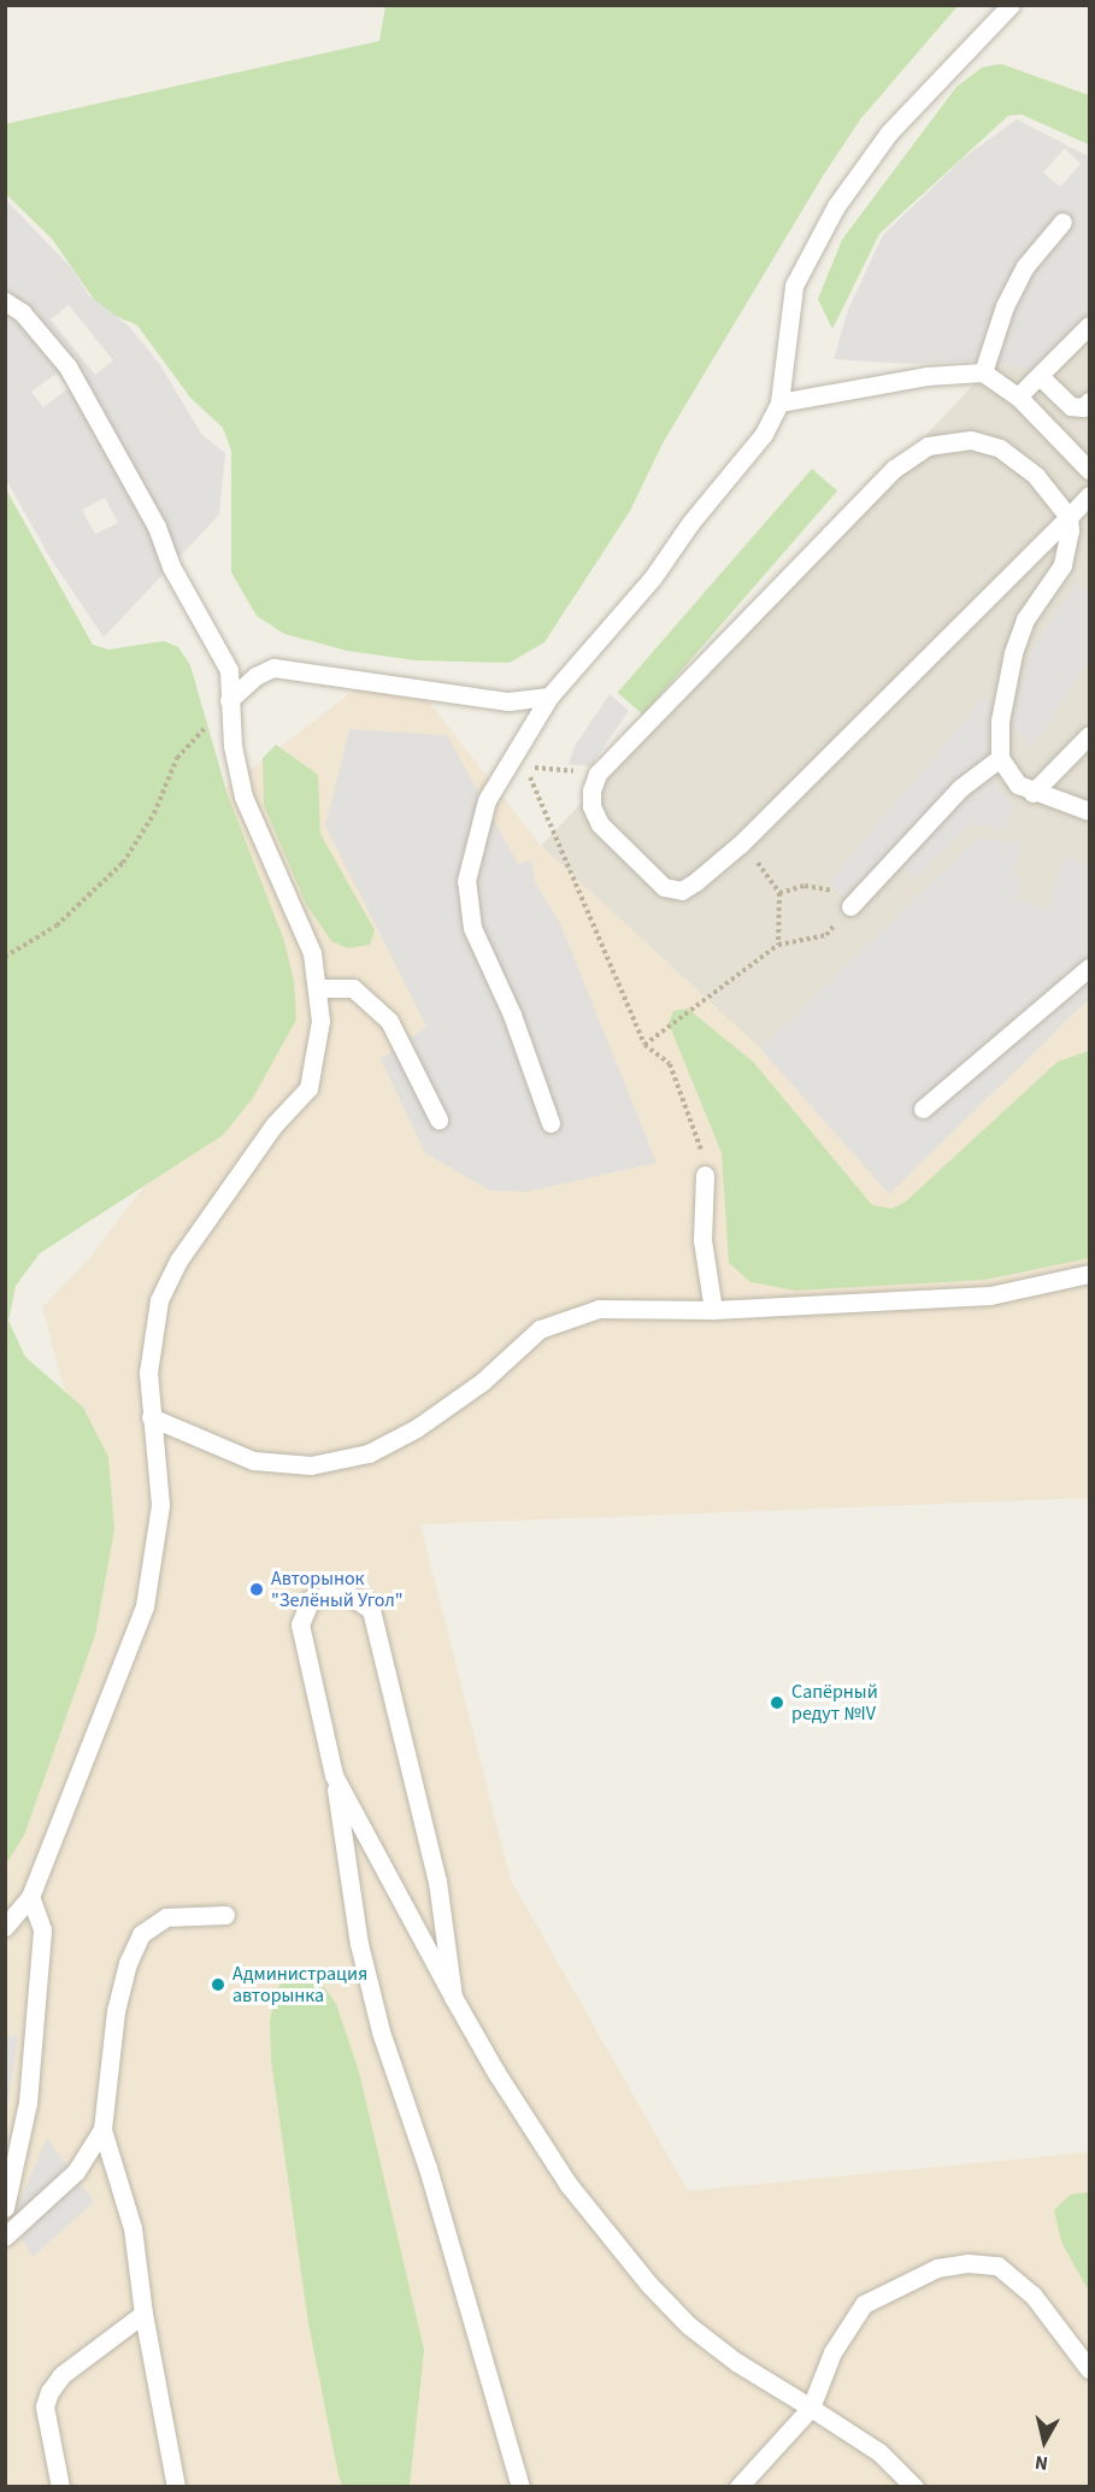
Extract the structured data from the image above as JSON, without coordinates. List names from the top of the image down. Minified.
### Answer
{"places":["Авторынок \"Зелёный Угол\"","Сапёрный редут №IV","Администрация авторынка"],"north":"bottom"}
